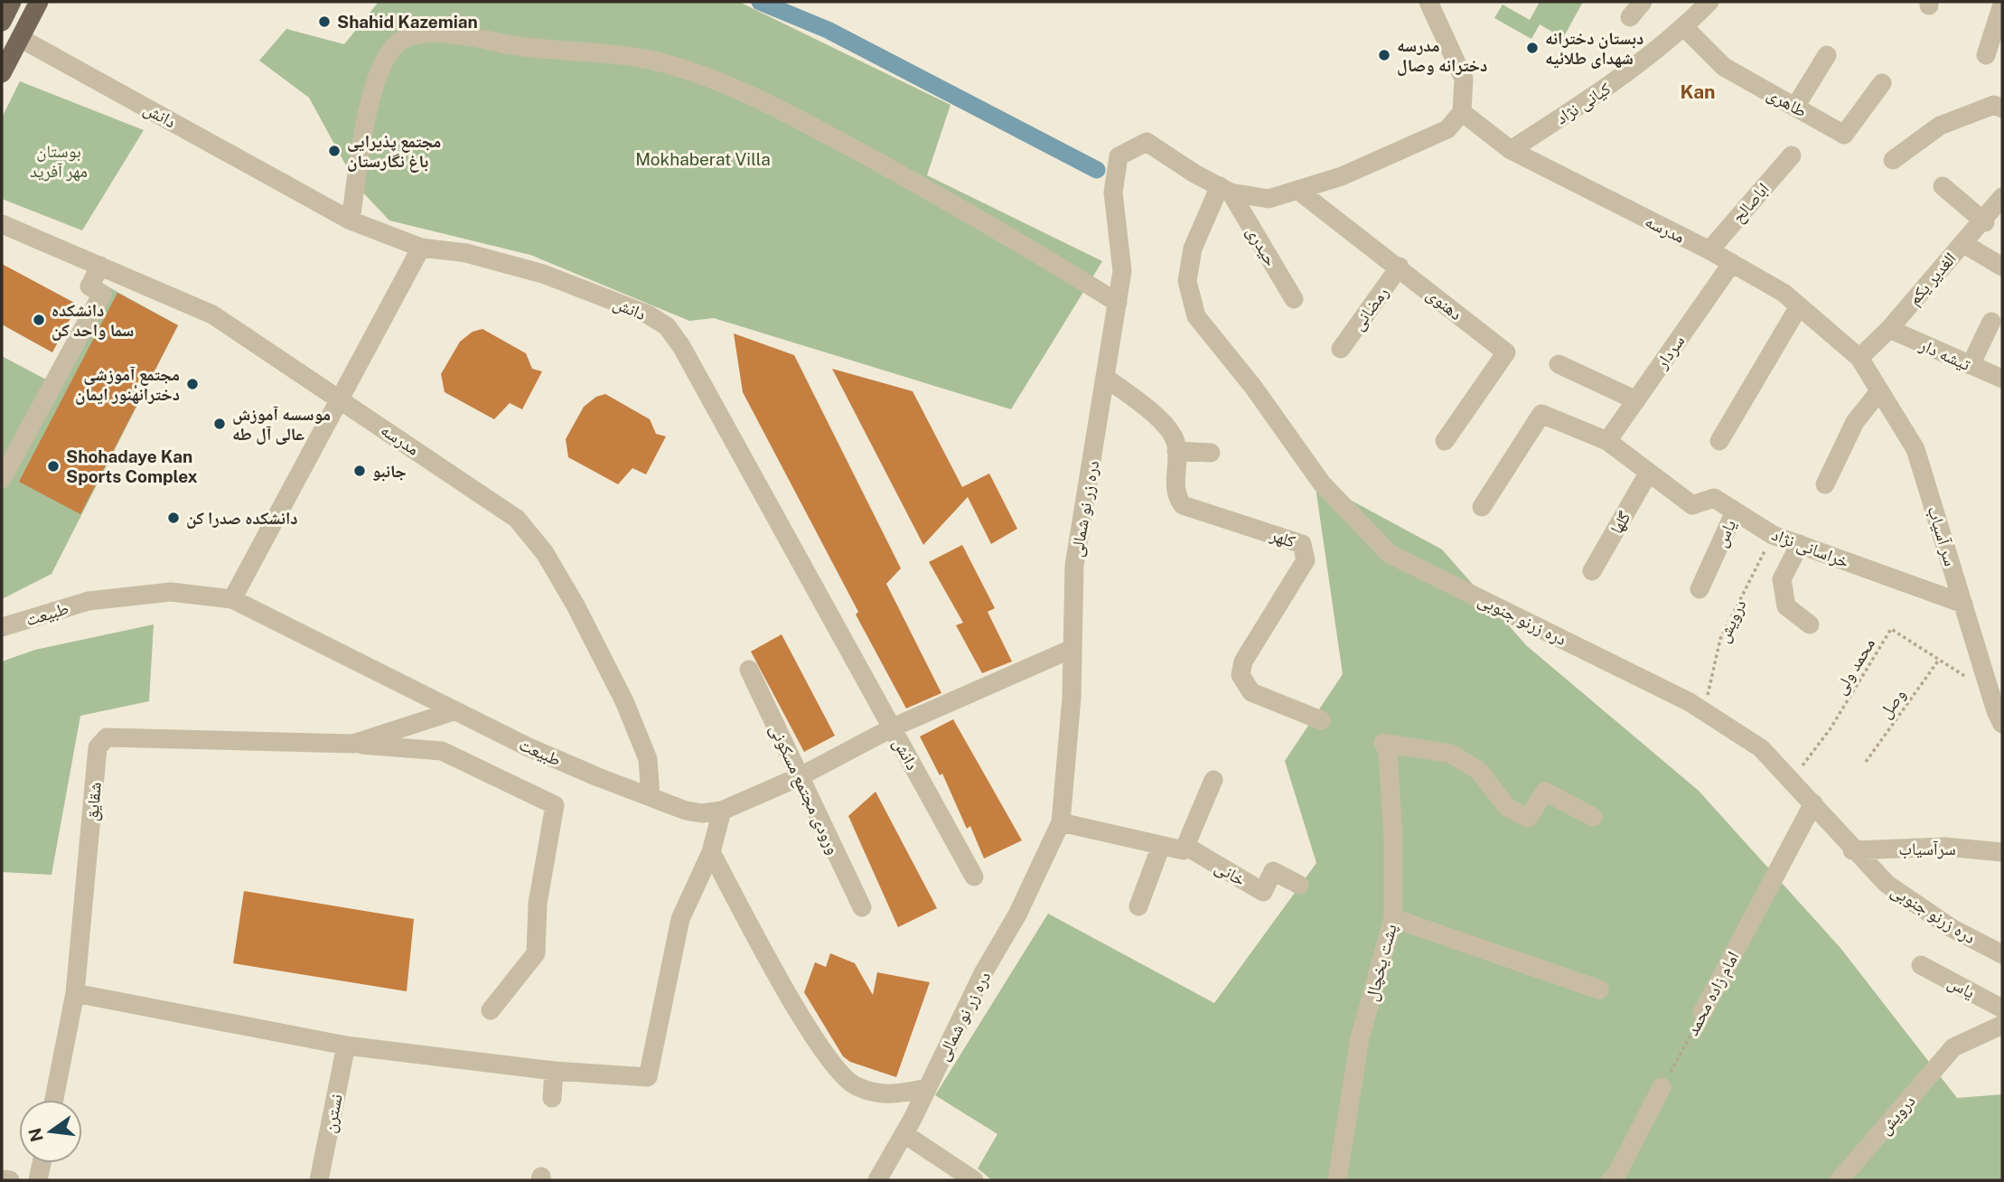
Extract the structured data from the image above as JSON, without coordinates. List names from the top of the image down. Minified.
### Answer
{"streets":{"street":["طاهری","کیانی نژاد","دانش","اباصالح","مدرسه","حیدری","الغدیر یکم","دهنوی","رمضانی","سردار","تیشه دار","دره زر نو شمالی","گلها","یاس","سر آسیاب","کلهر","خراسانی نژاد","طبیعت","دره زرنو جنوبی","درویش","ورودی مجتمع مسکونی","شقایق","سرآسیاب","خانی","پشت یخچال","امام زاده محمد","نسترن"],"path":["محمد ولی","وصل"]},"crossings":[["طاهری","کیانی نژاد"],["کیانی نژاد","مدرسه"],["دانش","طبیعت"],["اباصالح","مدرسه"],["مدرسه","الغدیر یکم"],["مدرسه","سردار"],["مدرسه","دره زر نو شمالی"],["مدرسه","سر آسیاب"],["مدرسه","طبیعت"],["حیدری","دره زر نو شمالی"],["حیدری","دره زرنو جنوبی"],["الغدیر یکم","تیشه دار"],["الغدیر یکم","سر آسیاب"],["دهنوی","رمضانی"],["دهنوی","دره زر نو شمالی"],["سردار","خراسانی نژاد"],["دره زر نو شمالی","کلهر"],["دره زر نو شمالی","طبیعت"],["دره زر نو شمالی","دره زرنو جنوبی"],["گلها","خراسانی نژاد"],["یاس","خراسانی نژاد"],["سر آسیاب","خراسانی نژاد"],["سر آسیاب","محمد ولی"],["خراسانی نژاد","درویش"],["طبیعت","ورودی مجتمع مسکونی"],["طبیعت","شقایق"],["دره زرنو جنوبی","درویش"],["دره زرنو جنوبی","محمد ولی"],["دره زرنو جنوبی","سرآسیاب"],["دره زرنو جنوبی","امام زاده محمد"],["محمد ولی","وصل"]],"districts":["Kan"],"parks":["بوستان مهر آفرید","Mokhaberat Villa"],"places":["Shahid Kazemian","دبستان دخترانه شهدای طلائیه","مدرسه دخترانه وصال","مجتمع پذیرایی باغ نگارستان","دانشکده سما واحد کن","مجتمع آموزشی دخترانهٔنور ایمان","موسسه آموزش عالی آل طه","Shohadaye Kan Sports Complex","جانبو","دانشکده صدرا کن"],"north":"left"}
